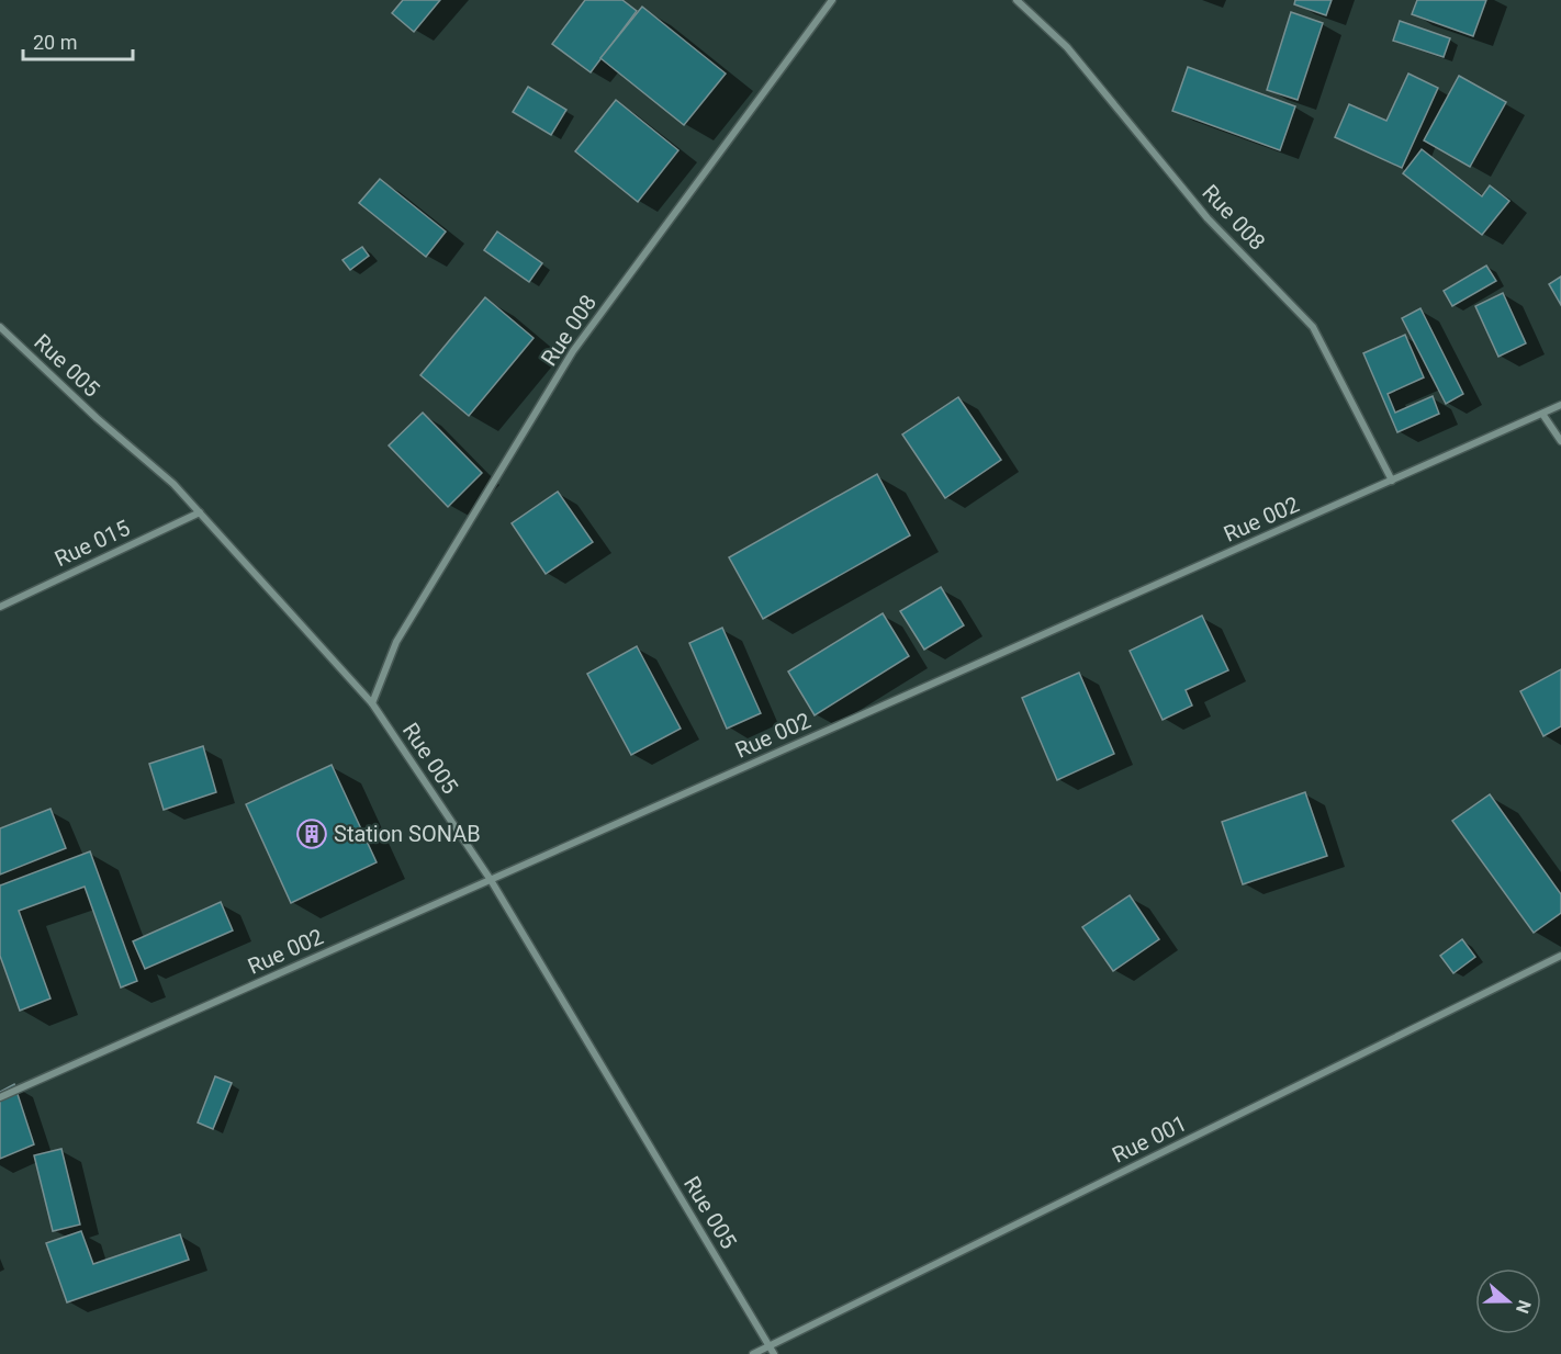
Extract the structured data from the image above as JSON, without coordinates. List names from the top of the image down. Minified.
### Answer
{"streets":{"street":["Rue 008","Rue 005","Rue 002","Rue 015","Rue 001"]},"crossings":[["Rue 008","Rue 005"],["Rue 008","Rue 002"],["Rue 005","Rue 002"],["Rue 005","Rue 015"],["Rue 005","Rue 001"]],"places":{"building":["Station SONAB"]},"scale_bar":"20 m","north":"right"}
